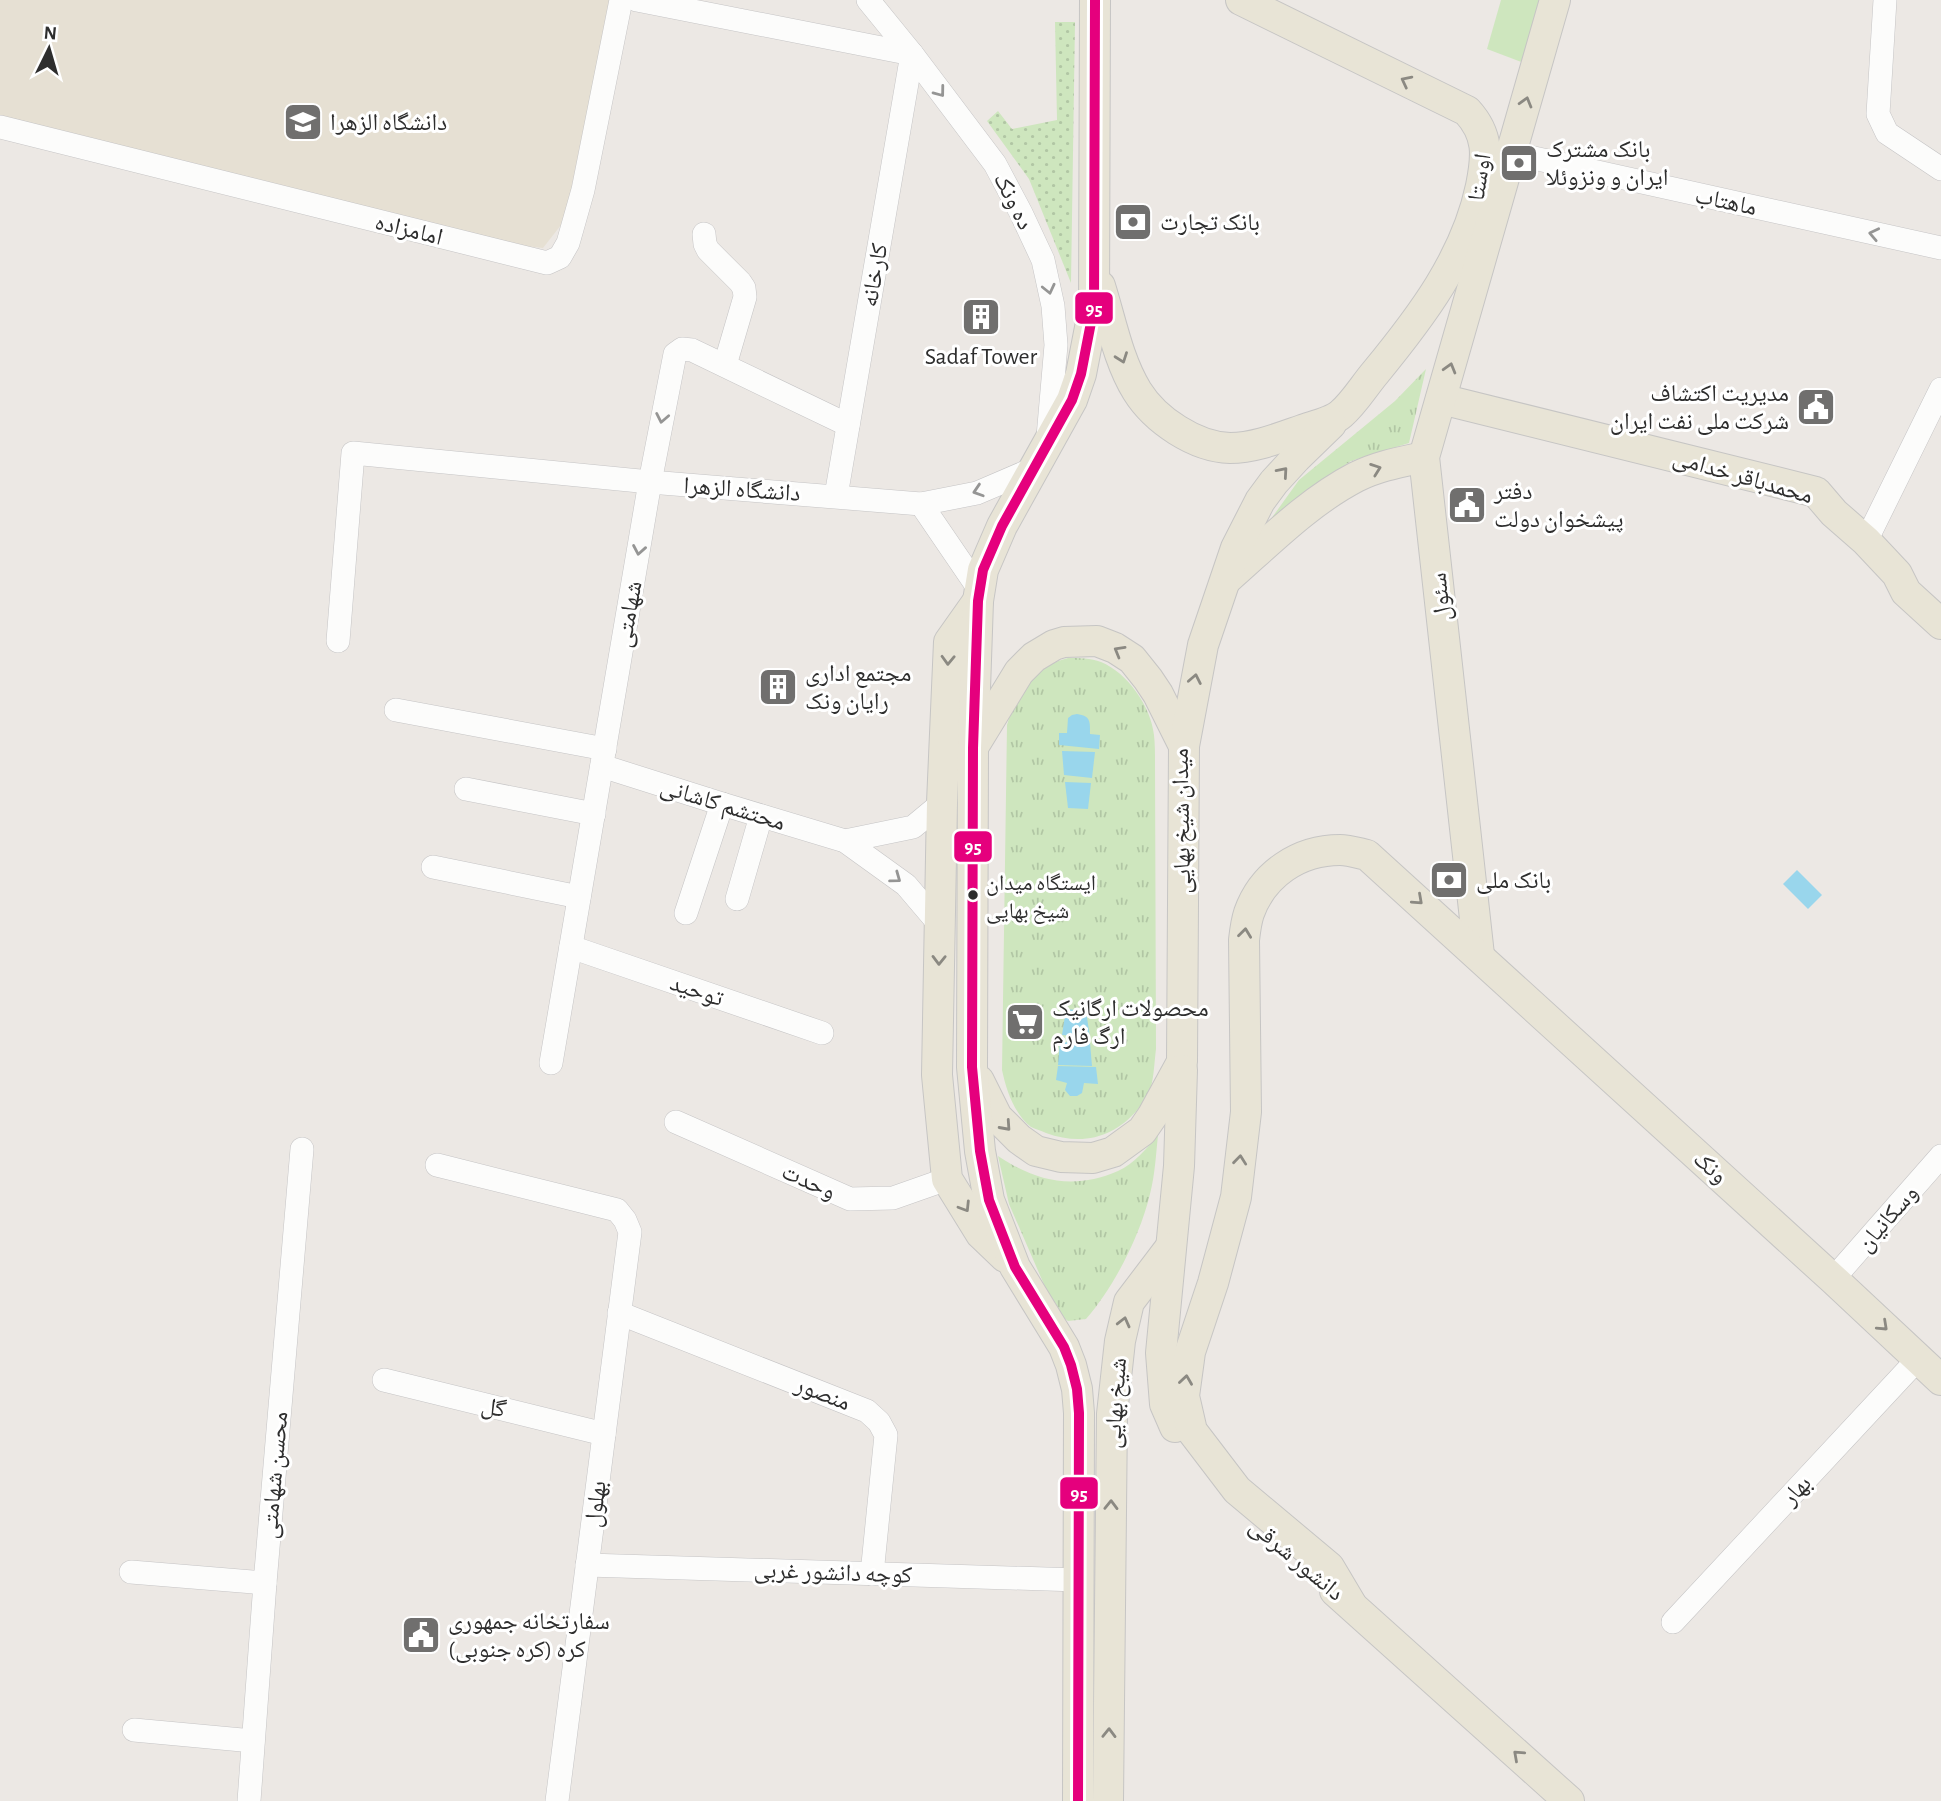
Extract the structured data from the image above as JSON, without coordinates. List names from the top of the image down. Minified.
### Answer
{"streets":{"main road":["اوستا","محمدباقر خدامی","سئول","میدان شیخ بهایی","ونک","شیخ بهایی","دانشور شرقی"],"street":["ده ونک","ماهتاب","امامزاده","کارخانه","دانشگاه الزهرا","شهامتی","محتشم کاشانی","توحید","وحدت","وسکانیان","منصور","گل","محسن شهامتی","بهار","بهلول","کوچه دانشور غربی"]},"crossings":[["اوستا","سئول"],["ده ونک","کارخانه"],["ماهتاب","سئول"],["کارخانه","دانشگاه الزهرا"],["کارخانه","شهامتی"],["محمدباقر خدامی","سئول"],["دانشگاه الزهرا","شهامتی"],["سئول","میدان شیخ بهایی"],["سئول","ونک"],["شهامتی","محتشم کاشانی"],["شهامتی","توحید"],["میدان شیخ بهایی","شیخ بهایی"],["ونک","وسکانیان"],["ونک","بهار"],["ونک","دانشور شرقی"],["منصور","بهلول"],["منصور","کوچه دانشور غربی"],["شیخ بهایی","دانشور شرقی"],["شیخ بهایی","کوچه دانشور غربی"],["گل","بهلول"],["بهلول","کوچه دانشور غربی"]],"one_way":["ده ونک","ماهتاب","شهامتی","دانشور شرقی"],"places":{"school or university":["دانشگاه الزهرا"],"bank":["بانک مشترک ایران و ونزوئلا","بانک تجارت","بانک ملی"],"building":["Sadaf Tower","مجتمع اداری رایان ونک"],"public building":["مدیریت اکتشاف شرکت ملی نفت ایران","دفتر پیشخوان دولت","سفارتخانه جمهوری کره (کره جنوبی)"],"other":["ایستگاه میدان شیخ بهایی"],"supermarket":["محصولات ارگانیک ارگ فارم"]},"lines":["transit line 95"],"north":"top"}
